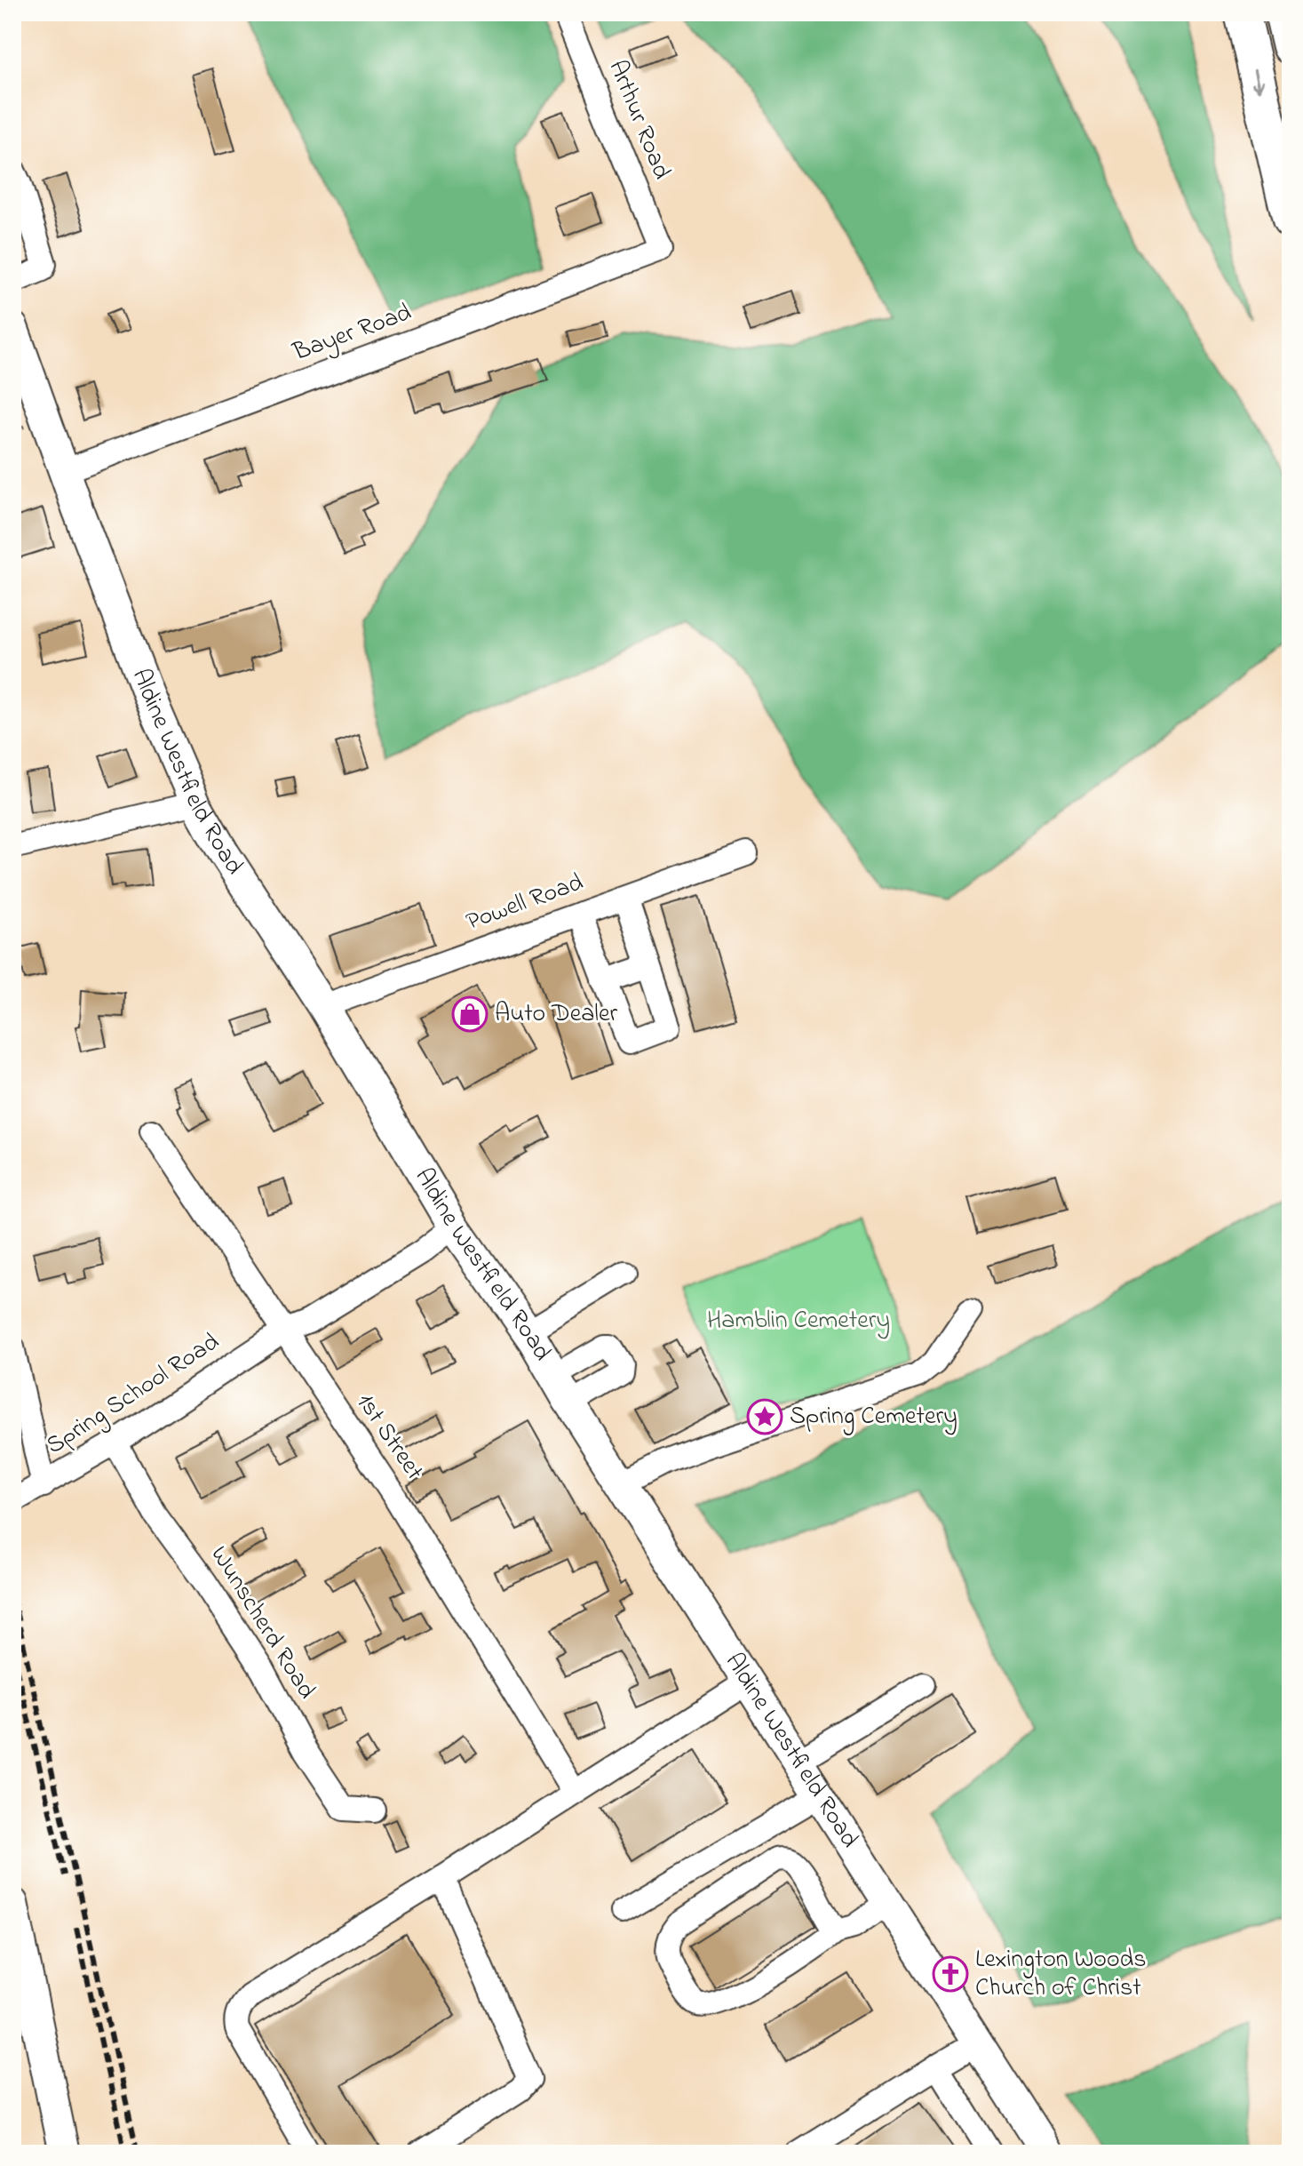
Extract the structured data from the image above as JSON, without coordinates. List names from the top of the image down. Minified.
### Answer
{"streets":{"main road":["Aldine Westfield Road"],"street":["Arthur Road","Bayer Road","Powell Road","Spring School Road","1st Street","Wunscherd Road"]},"crossings":[["Arthur Road","Bayer Road"],["Bayer Road","Aldine Westfield Road"],["Aldine Westfield Road","Powell Road"],["Aldine Westfield Road","Spring School Road"],["Spring School Road","1st Street"],["Spring School Road","Wunscherd Road"]],"parks":["Hamblin Cemetery"],"places":{"shop":["Auto Dealer"],"place":["Spring Cemetery"],"church":["Lexington Woods Church of Christ"]}}
